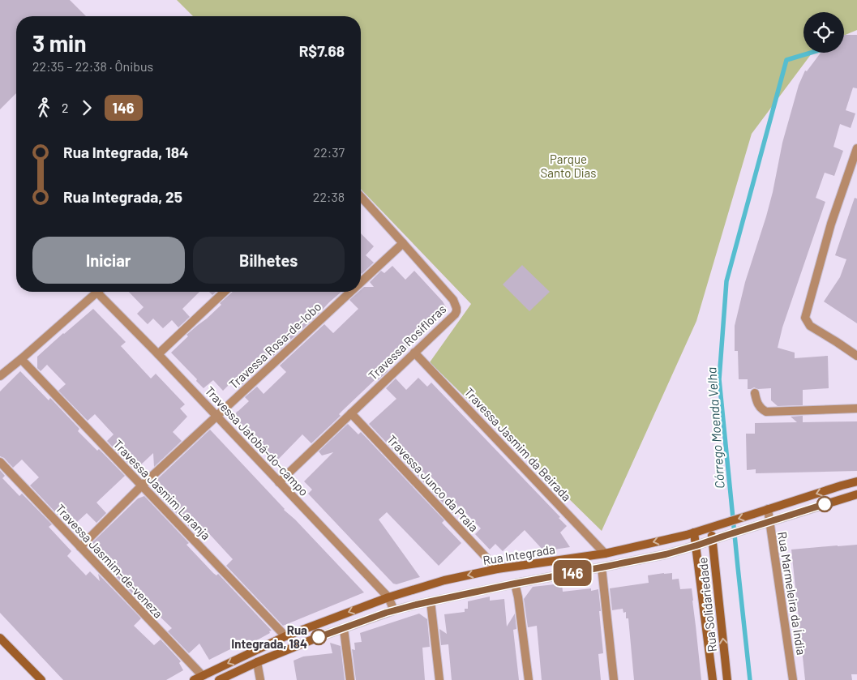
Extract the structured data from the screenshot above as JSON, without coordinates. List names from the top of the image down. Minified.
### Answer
{"streets":{"main road":["Rua Integrada","Rua Solidariedade"],"street":["Travessa Rosifloras","Travessa Rosa-de-lobo","Travessa Jatobá-do-campo","Travessa Jasmim da Beirada","Travessa Junco da Praia","Travessa Jasmim Laranja","Travessa Jasmim-de-veneza","Rua Marmeleira da Índia"]},"crossings":[["Travessa Rosifloras","Travessa Rosa-de-lobo"],["Travessa Rosifloras","Travessa Jatobá-do-campo"],["Travessa Rosifloras","Travessa Jasmim da Beirada"],["Travessa Rosifloras","Travessa Junco da Praia"],["Travessa Rosa-de-lobo","Travessa Jatobá-do-campo"],["Travessa Rosa-de-lobo","Travessa Jasmim Laranja"],["Travessa Rosa-de-lobo","Travessa Jasmim-de-veneza"],["Travessa Jatobá-do-campo","Rua Integrada"],["Travessa Jasmim da Beirada","Rua Integrada"],["Travessa Junco da Praia","Rua Integrada"],["Travessa Jasmim Laranja","Rua Integrada"],["Rua Integrada","Travessa Jasmim-de-veneza"],["Rua Integrada","Rua Marmeleira da Índia"],["Rua Integrada","Rua Solidariedade"]],"water":["Córrego Moenda Velha"],"parks":["Parque Santo Dias"],"places":["Rua Integrada, 184"],"lines":["bus line 146"],"page":{"on_map":"146","heading":["3 min","22:35 – 22:38 · Ônibus","R$7.68"],"legs":["2","146"],"list":[{"name":"Rua Integrada, 184","value":"22:37"},{"name":"Rua Integrada, 25","value":"22:38"}],"buttons":["Iniciar","Bilhetes"]}}
